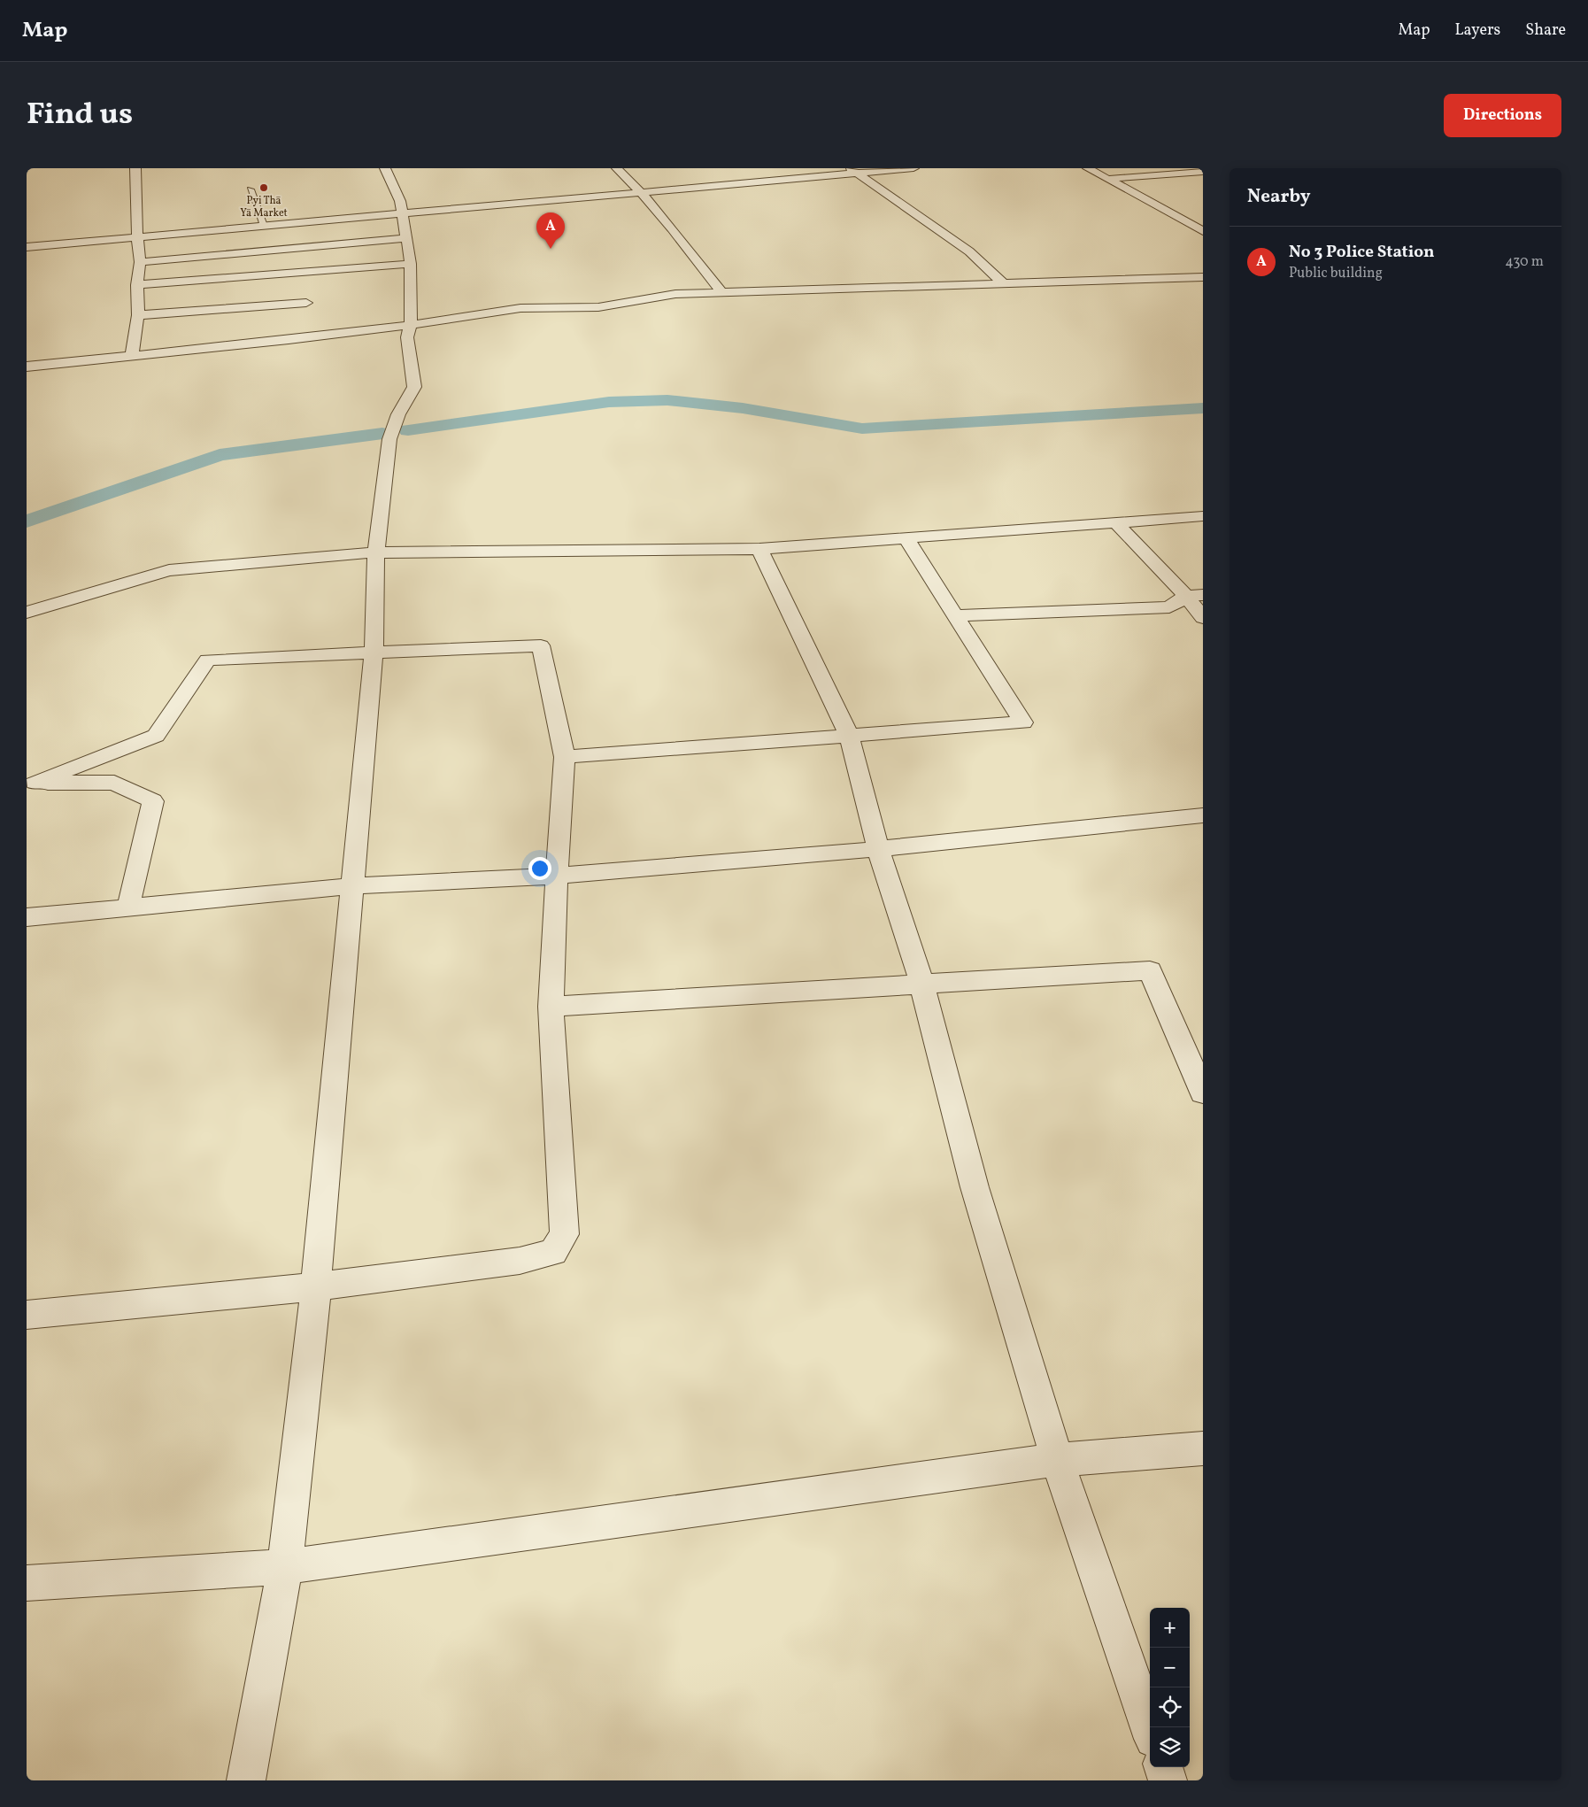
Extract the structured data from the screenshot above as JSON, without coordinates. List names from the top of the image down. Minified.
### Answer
{"places":["Pyi Thā Yā Market"],"page":{"header":"Map","nav":["Map","Layers","Share"],"title":"Find us","buttons":"Directions","heading":"Nearby","pins":"A","list":[{"mark":"A","name":"No 3 Police Station","note":"Public building","value":"430 m"}],"map_buttons":["+","−"]}}
